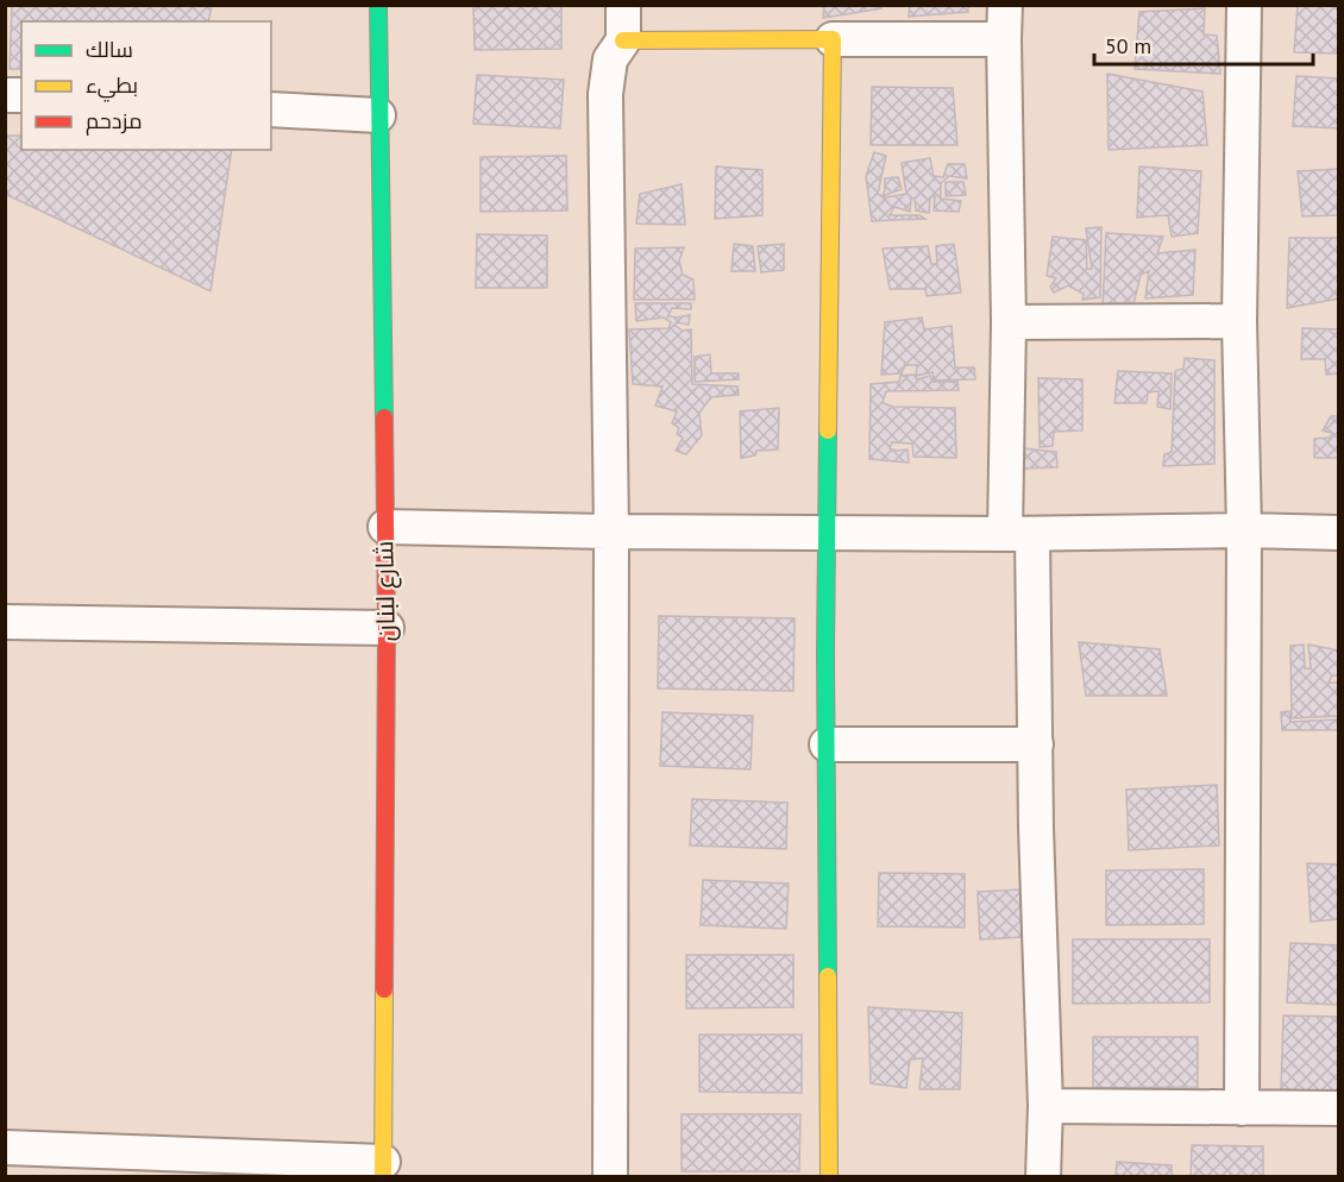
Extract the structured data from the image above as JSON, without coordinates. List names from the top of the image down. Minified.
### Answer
{"streets":{"street":["شارع لبنان"]},"legend":["سالك","بطيء","مزدحم"],"scale_bar":"50 m"}
